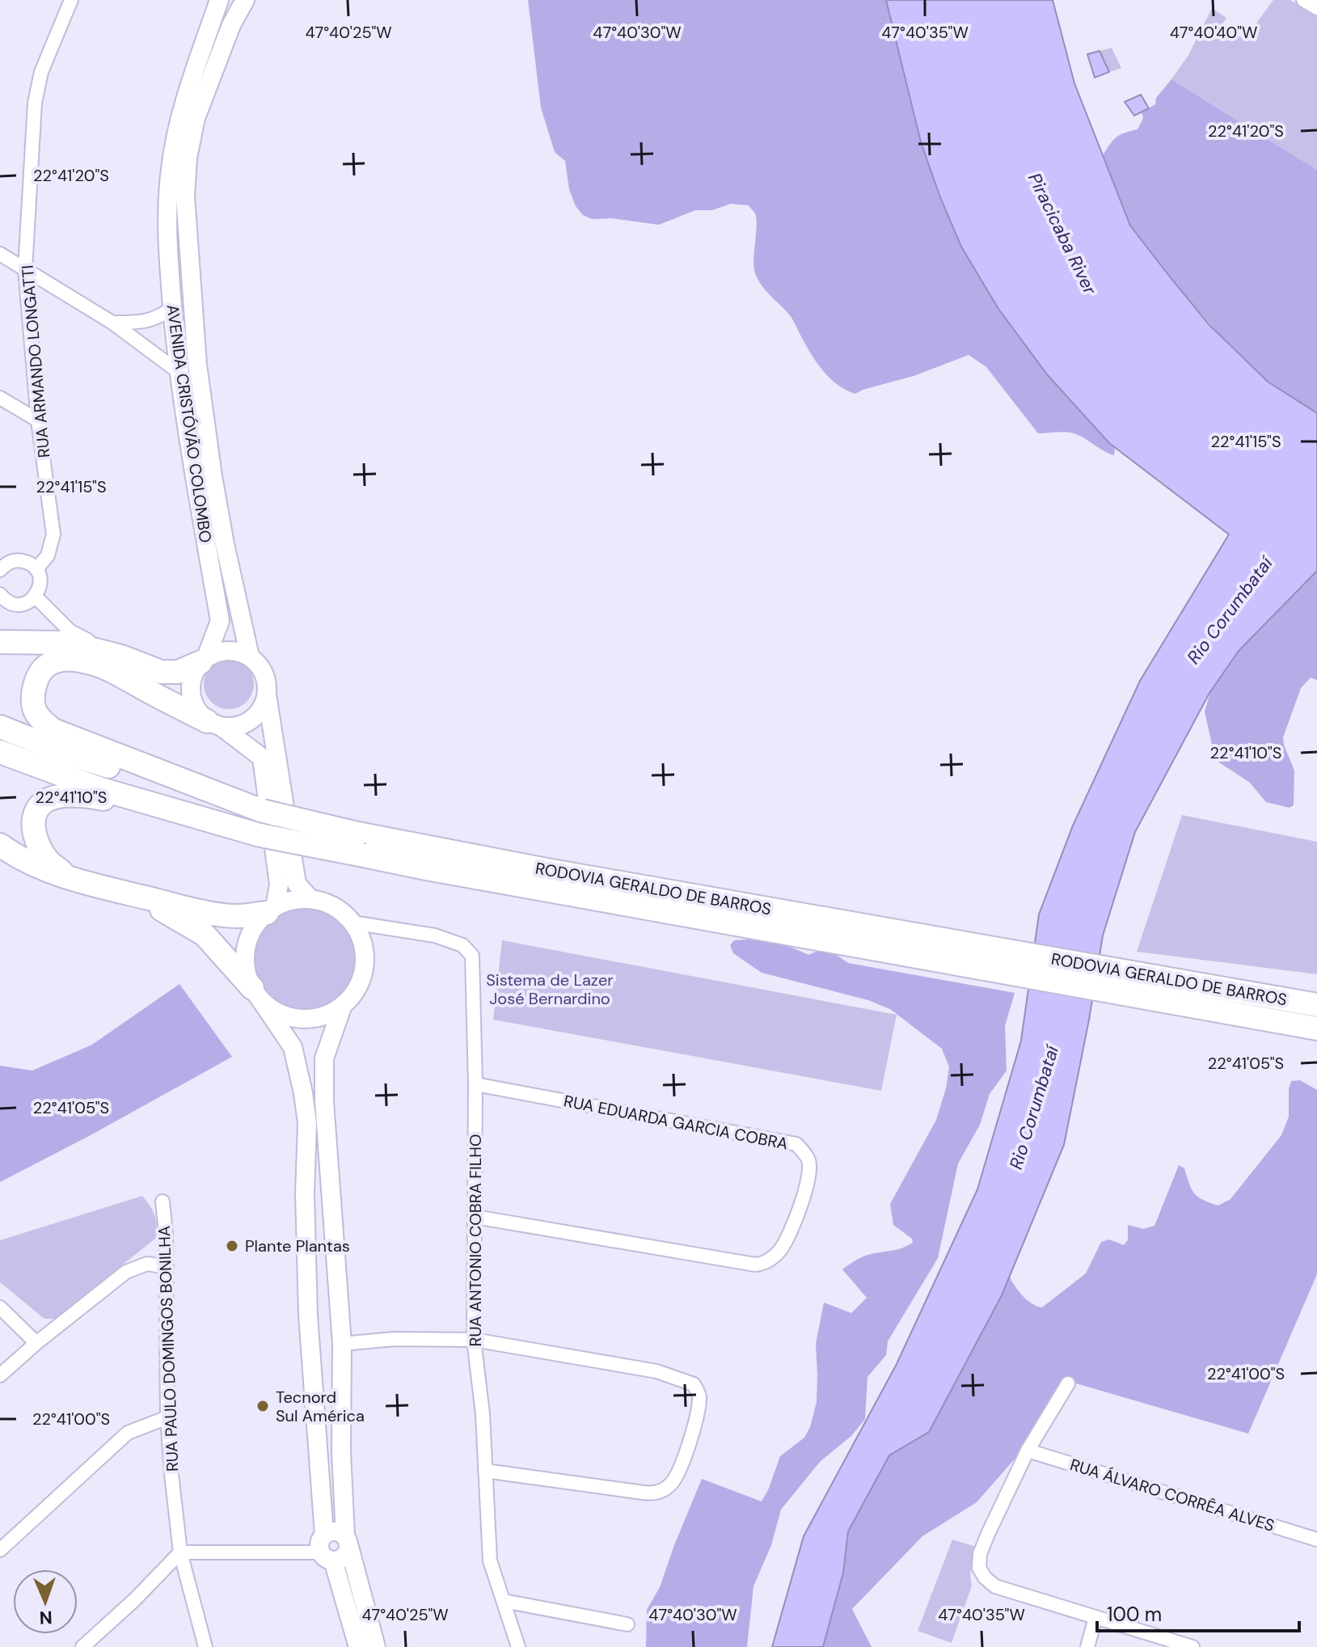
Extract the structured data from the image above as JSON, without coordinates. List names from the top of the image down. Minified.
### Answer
{"streets":{"highway":["RODOVIA GERALDO DE BARROS"],"main road":["AVENIDA CRISTÓVÃO COLOMBO"],"street":["RUA ARMANDO LONGATTI","RUA EDUARDA GARCIA COBRA","RUA ANTONIO COBRA FILHO","RUA PAULO DOMINGOS BONILHA","RUA ÁLVARO CORRÊA ALVES"]},"crossings":[["RUA EDUARDA GARCIA COBRA","RUA ANTONIO COBRA FILHO"]],"water":["Piracicaba River","Rio Corumbataí"],"parks":["Sistema de Lazer José Bernardino"],"places":["Plante Plantas","Tecnord Sul América"],"scale_bar":"100 m","north":"bottom","coordinates":["47°40'25\"W","47°40'30\"W","47°40'35\"W","47°40'40\"W","22°41'20\"S","22°41'15\"S","22°41'10\"S","22°41'05\"S","22°41'00\"S"]}
